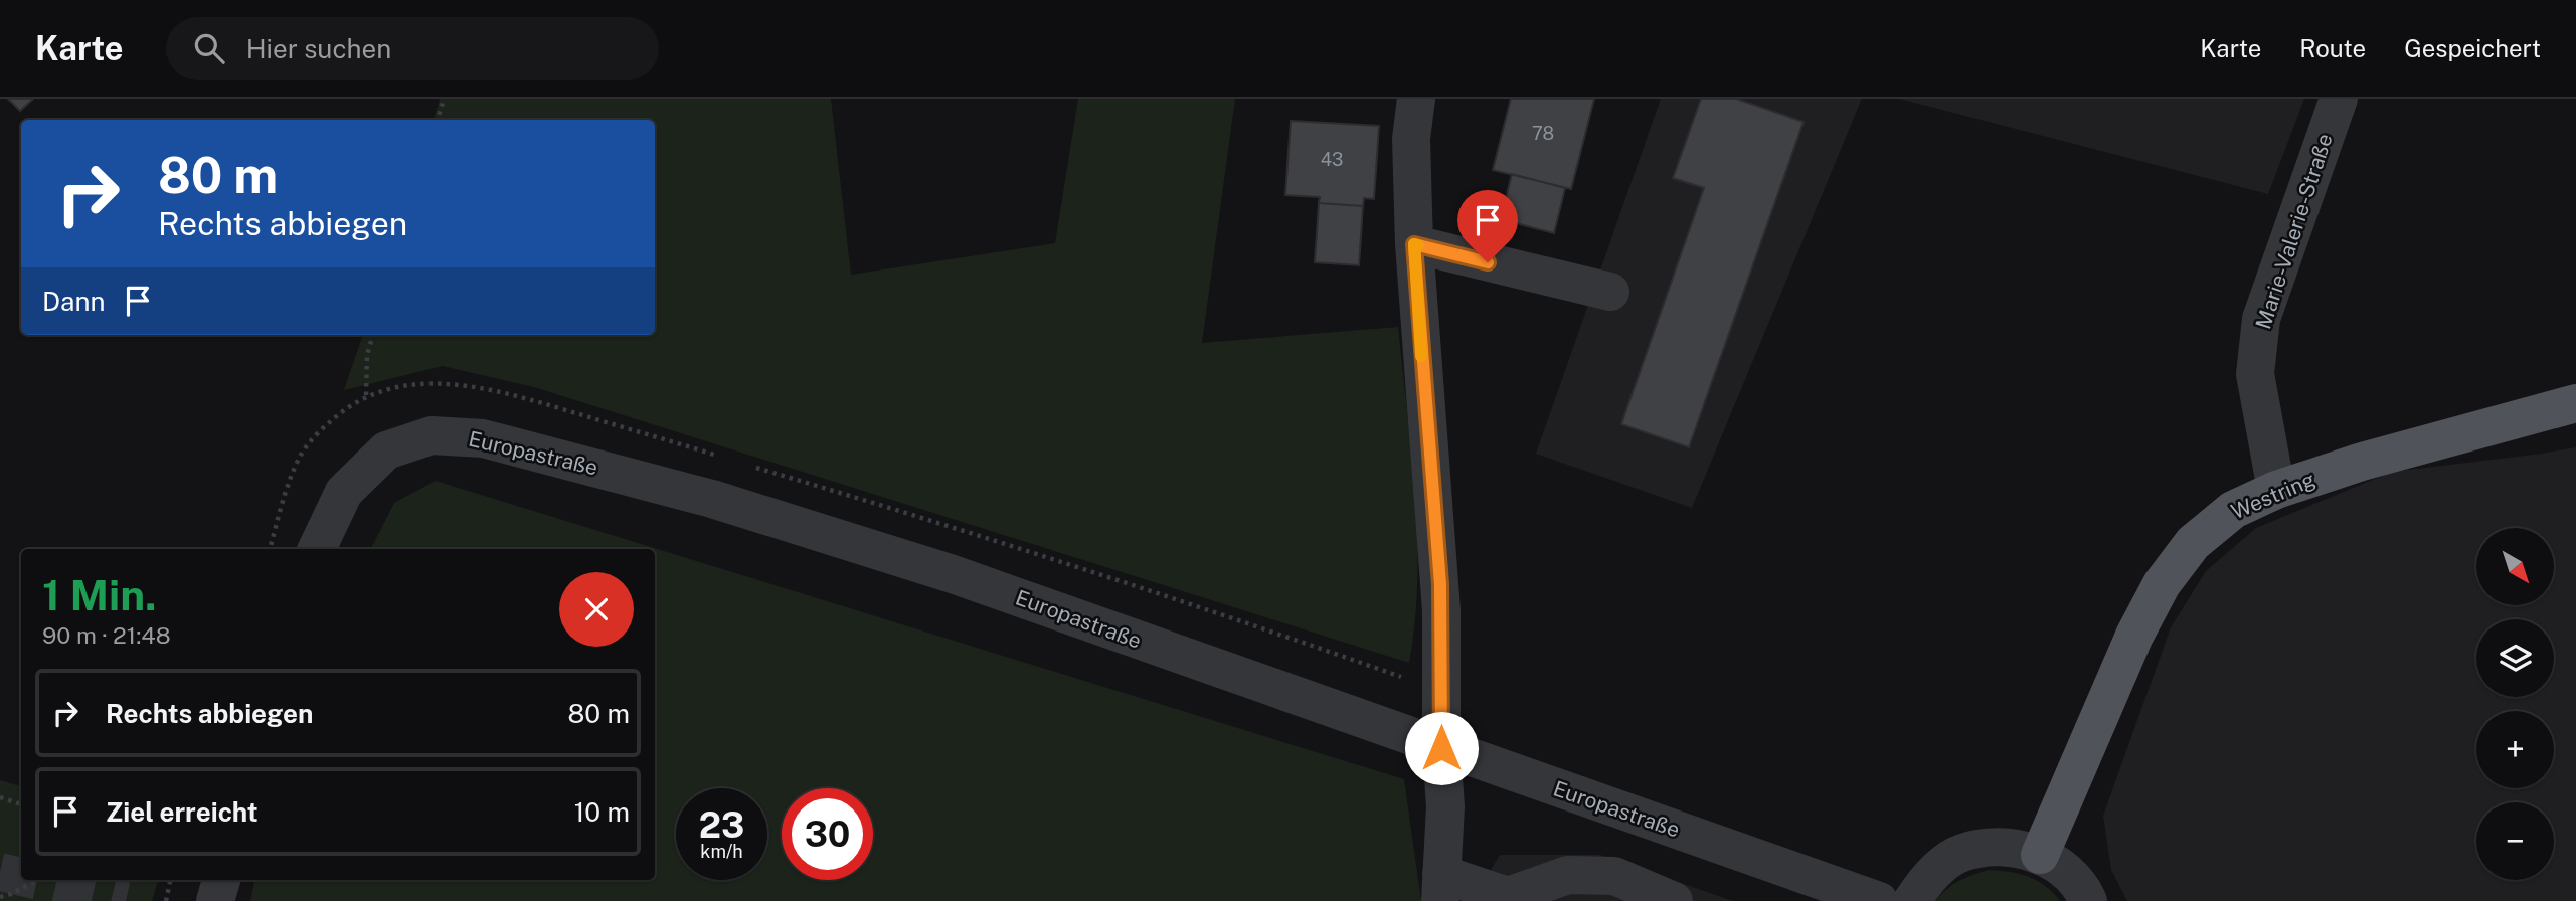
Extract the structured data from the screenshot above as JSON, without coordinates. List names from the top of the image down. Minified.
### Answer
{"streets":{"main road":["Westring"],"street":["Marie-Valerie-Straße","Europastraße"]},"crossings":[["Marie-Valerie-Straße","Westring"]],"house_numbers":["78","43"],"north":"bottom right","page":{"header":"Karte","search":"Hier suchen","nav":["Karte","Route","Gespeichert"],"turn":["80 m","Rechts abbiegen"],"then":"Dann","map_buttons":["+","−"],"heading":["1 Min.","90 m · 21:48"],"list":[{"name":"Rechts abbiegen","value":"80 m"},{"name":"Ziel erreicht","value":"10 m"}],"speed":"23 km/h","limit":"30"}}
